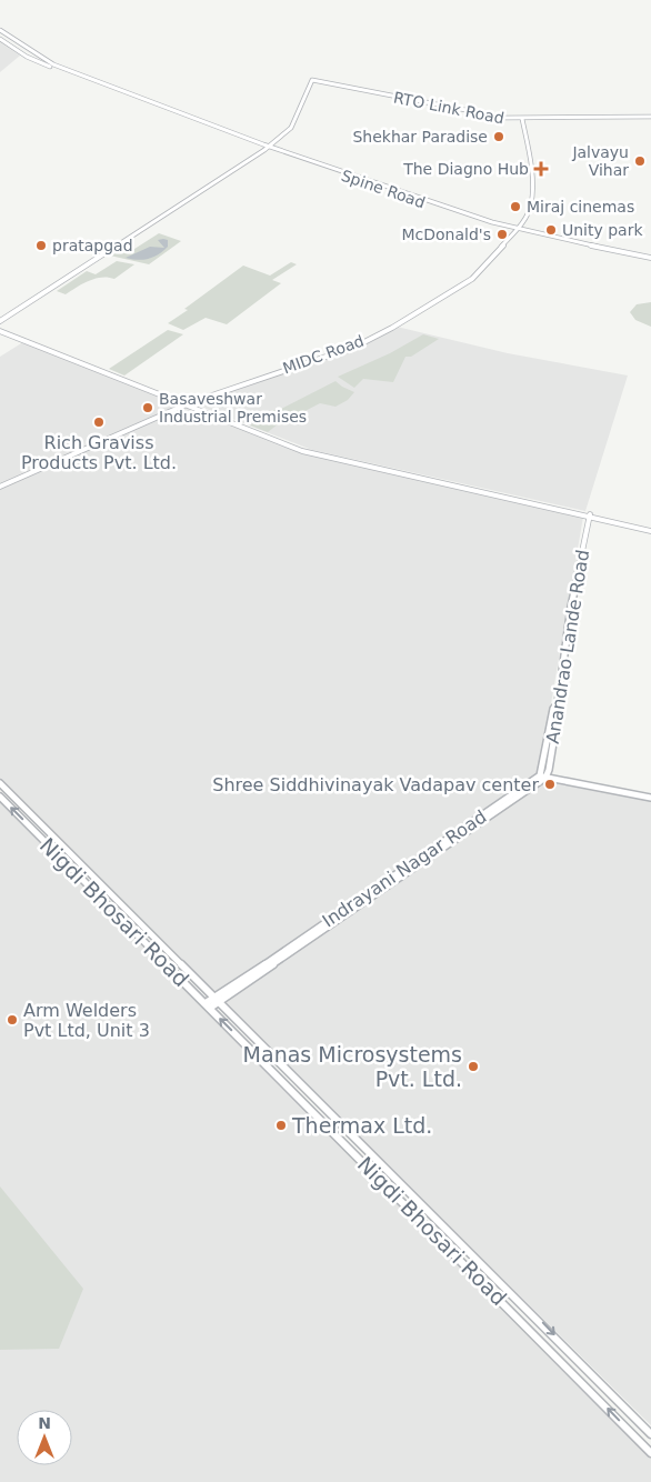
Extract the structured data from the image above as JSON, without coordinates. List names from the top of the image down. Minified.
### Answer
{"streets":{"main road":["RTO Link Road","Spine Road","MIDC Road","Anandrao Lande Road","Indrayani Nagar Road","Nigdi Bhosari Road"]},"crossings":[["RTO Link Road","Spine Road"],["RTO Link Road","MIDC Road"],["Spine Road","MIDC Road"],["Anandrao Lande Road","Indrayani Nagar Road"],["Indrayani Nagar Road","Nigdi Bhosari Road"]],"places":{"other":["Shekhar Paradise","Jalvayu Vihar","Miraj cinemas","Unity park","McDonald's","pratapgad","Basaveshwar Industrial Premises","Rich Graviss Products Pvt. Ltd.","Shree Siddhivinayak Vadapav center","Arm Welders Pvt Ltd, Unit 3","Manas Microsystems Pvt. Ltd.","Thermax Ltd."],"health":["The Diagno Hub"]},"north":"top"}
